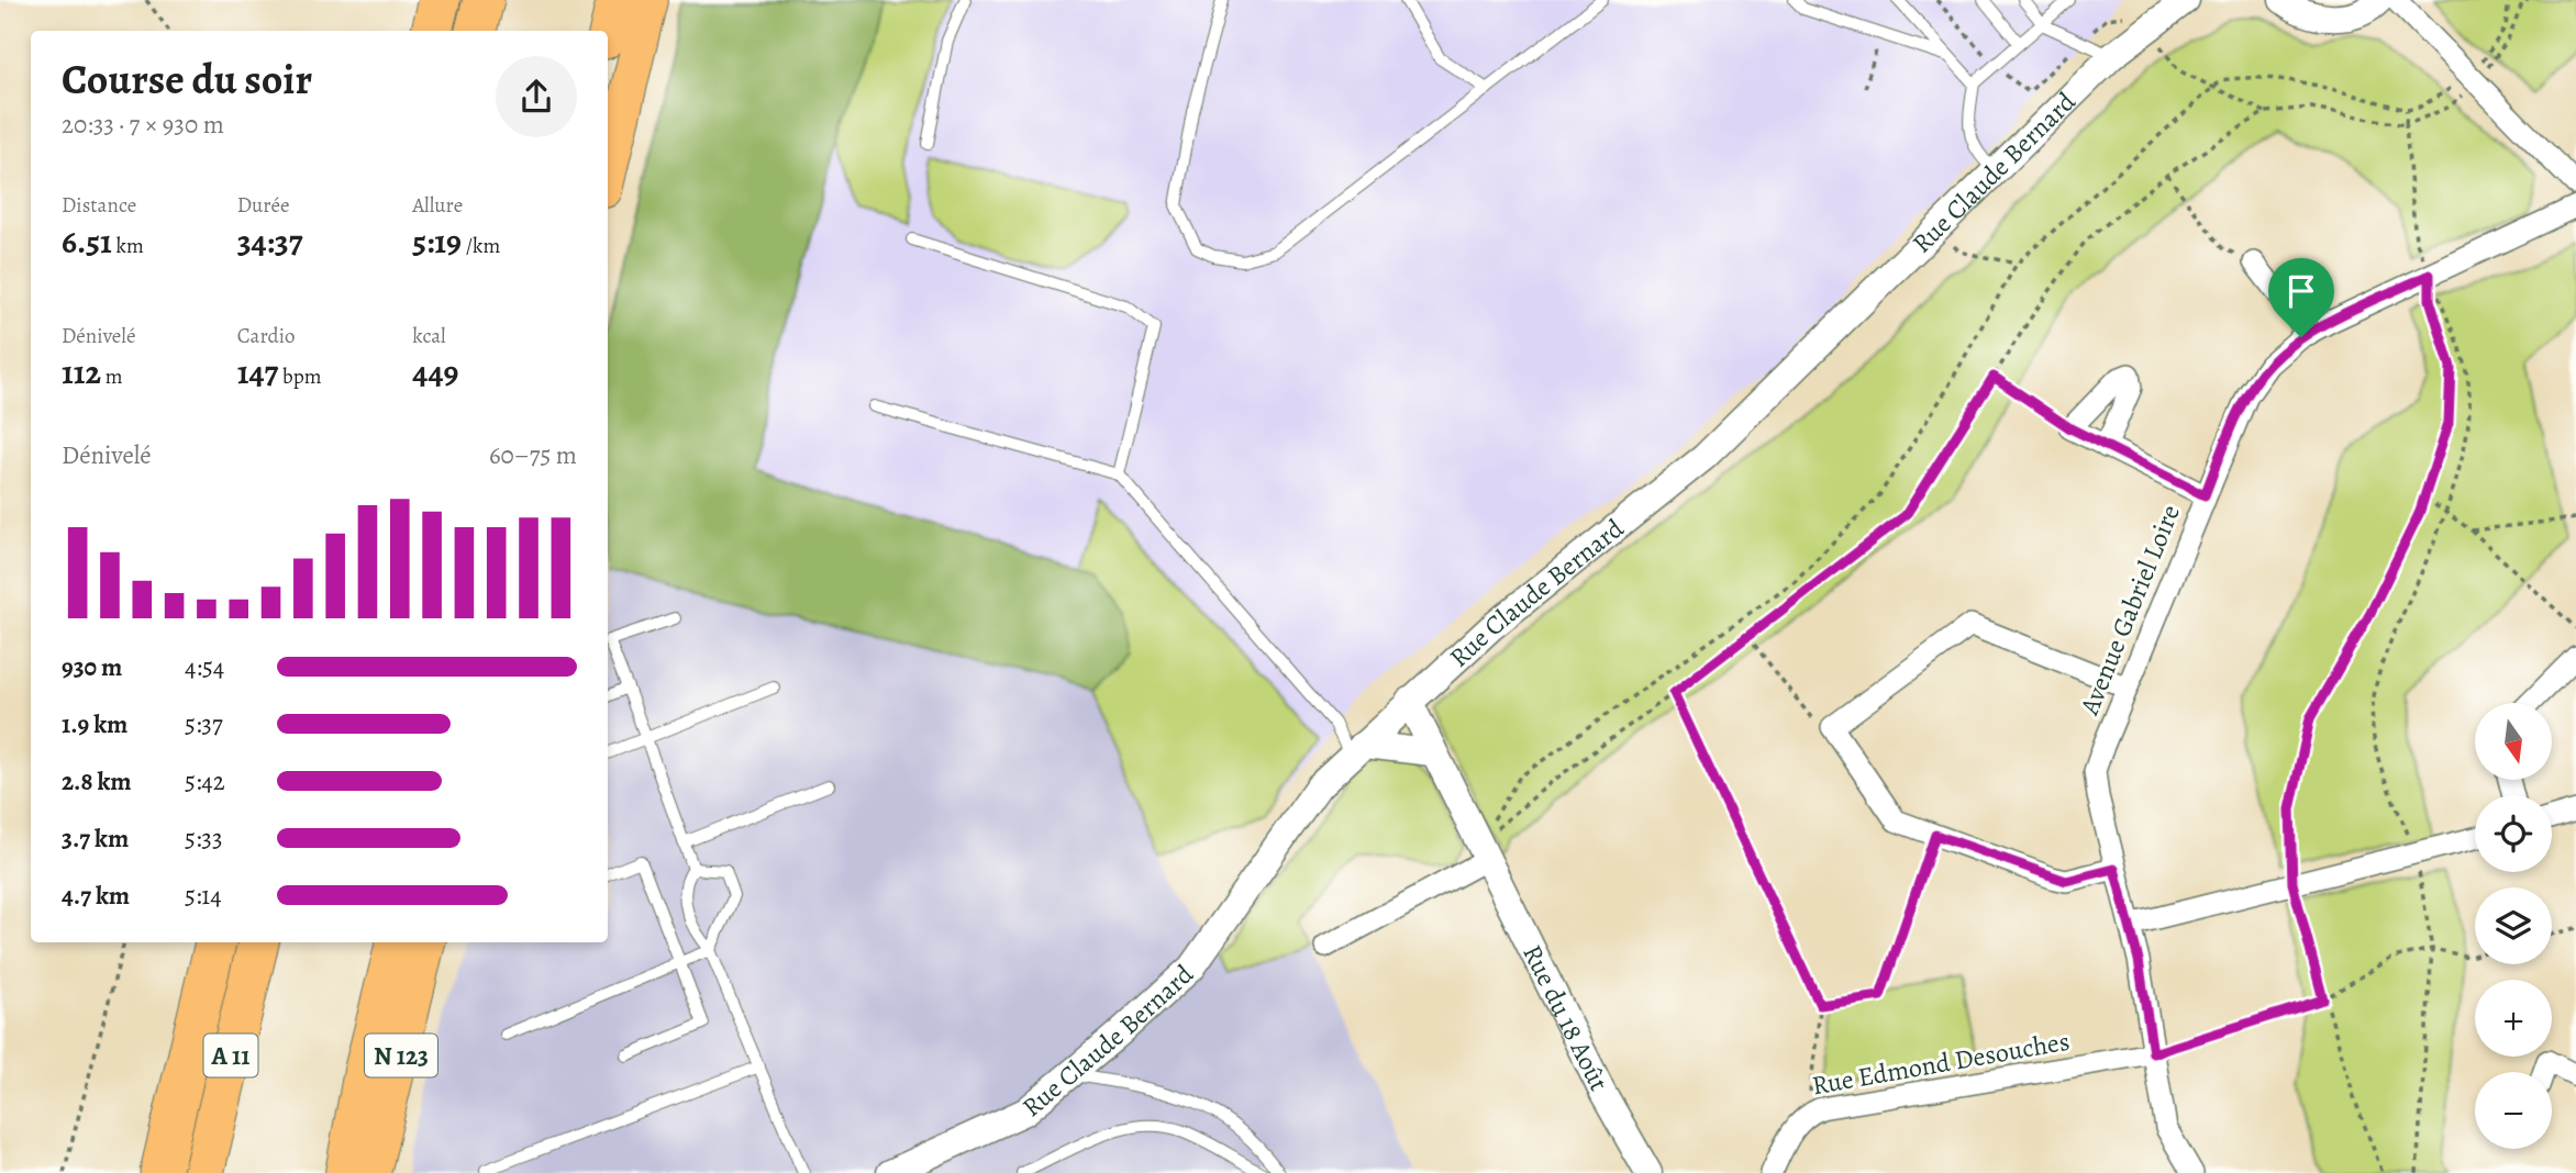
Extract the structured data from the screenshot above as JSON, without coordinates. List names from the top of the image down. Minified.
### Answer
{"streets":{"highway":["A 11"],"main road":["N 123"],"street":["Rue Claude Bernard","Avenue Gabriel Loire","Rue du 18 Août","Rue Edmond Desouches"]},"crossings":[["Rue Claude Bernard","Rue du 18 Août"],["Avenue Gabriel Loire","Rue Edmond Desouches"]],"north":"bottom","page":{"heading":["Course du soir","20:33 · 7 × 930 m"],"stats":[["Distance","6.51 km"],["Durée","34:37"],["Allure","5:19 /km"],["Dénivelé","112 m"],["Cardio","147 bpm"],["kcal","449"]],"chart":["Dénivelé","60–75 m"],"list":[{"name":"930 m","note":"4:54"},{"name":"1.9 km","note":"5:37"},{"name":"2.8 km","note":"5:42"},{"name":"3.7 km","note":"5:33"},{"name":"4.7 km","note":"5:14"}],"map_buttons":["+","−"]}}
